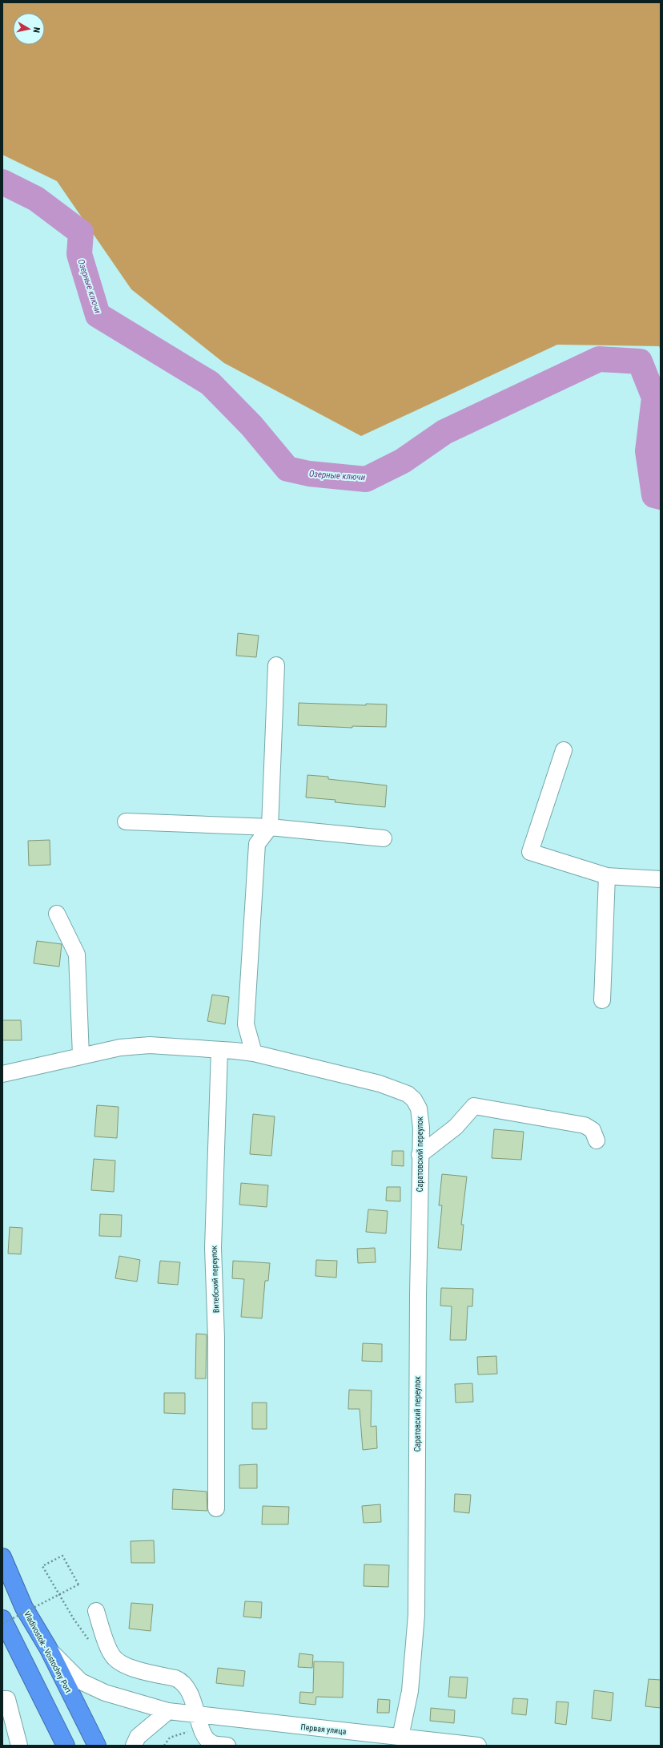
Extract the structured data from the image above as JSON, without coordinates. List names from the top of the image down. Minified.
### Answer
{"streets":{"highway":["Vladivostok - Vostochny Port"],"street":["Саратовский переулок","Витебский переулок","Первая улица"]},"crossings":[["Саратовский переулок","Первая улица"],["Vladivostok - Vostochny Port","Первая улица"]],"water":["Озерные ключи"],"north":"right"}
